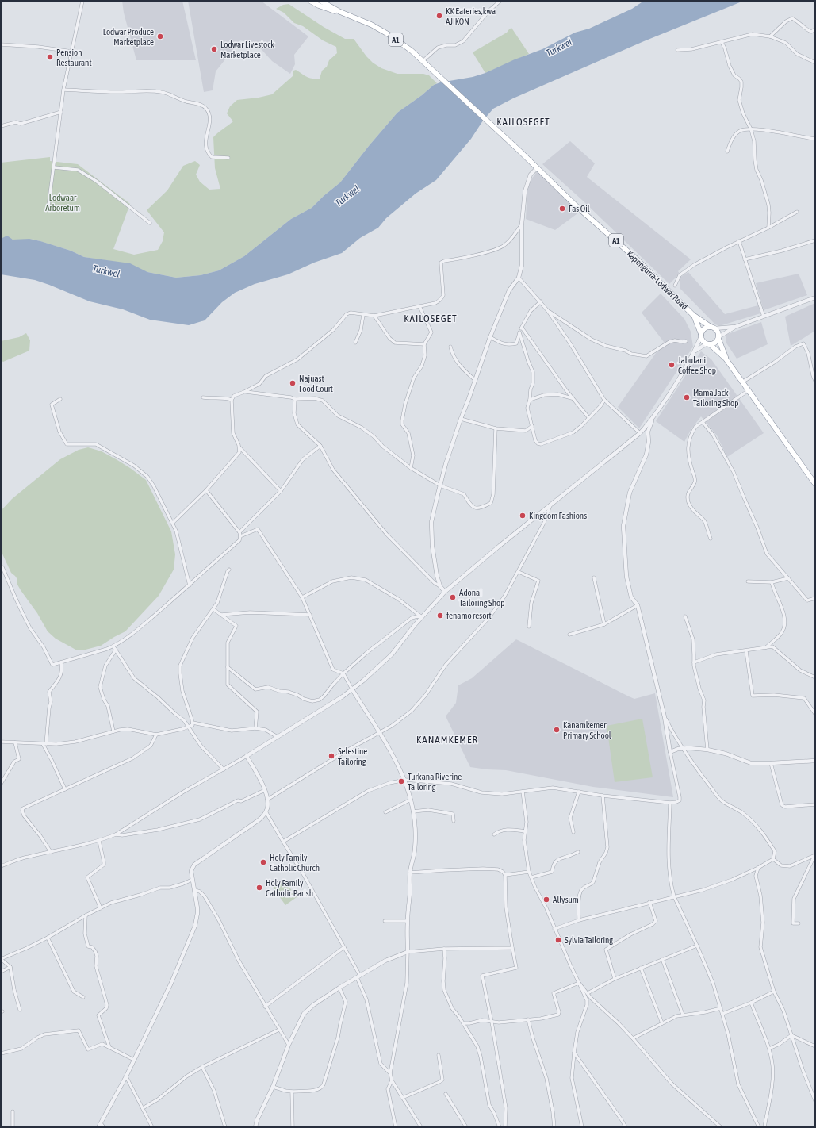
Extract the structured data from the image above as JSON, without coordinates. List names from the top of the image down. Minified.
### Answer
{"streets":{"highway":["A1","Kapenguria-Lodwar Road"]},"crossings":[["A1","Kapenguria-Lodwar Road"]],"districts":["KAILOSEGET","KAILOSEGET","KANAMKEMER"],"water":["Turkwel"],"parks":["Lodwaar Arboretum"],"places":["KK Eateries,kwa AJIKON","Lodwar Produce Marketplace","Lodwar Livestock Marketplace","Pension Restaurant","Fas Oil","Jabulani Coffee Shop","Najuast Food Court","Mama Jack Tailoring Shop","Kingdom Fashions","Adonai Tailoring Shop","fenamo resort","Kanamkemer Primary School","Selestine Tailoring","Turkana Riverine Tailoring","Holy Family Catholic Church","Holy Family Catholic Parish","Allysum","Sylvia Tailoring"]}
